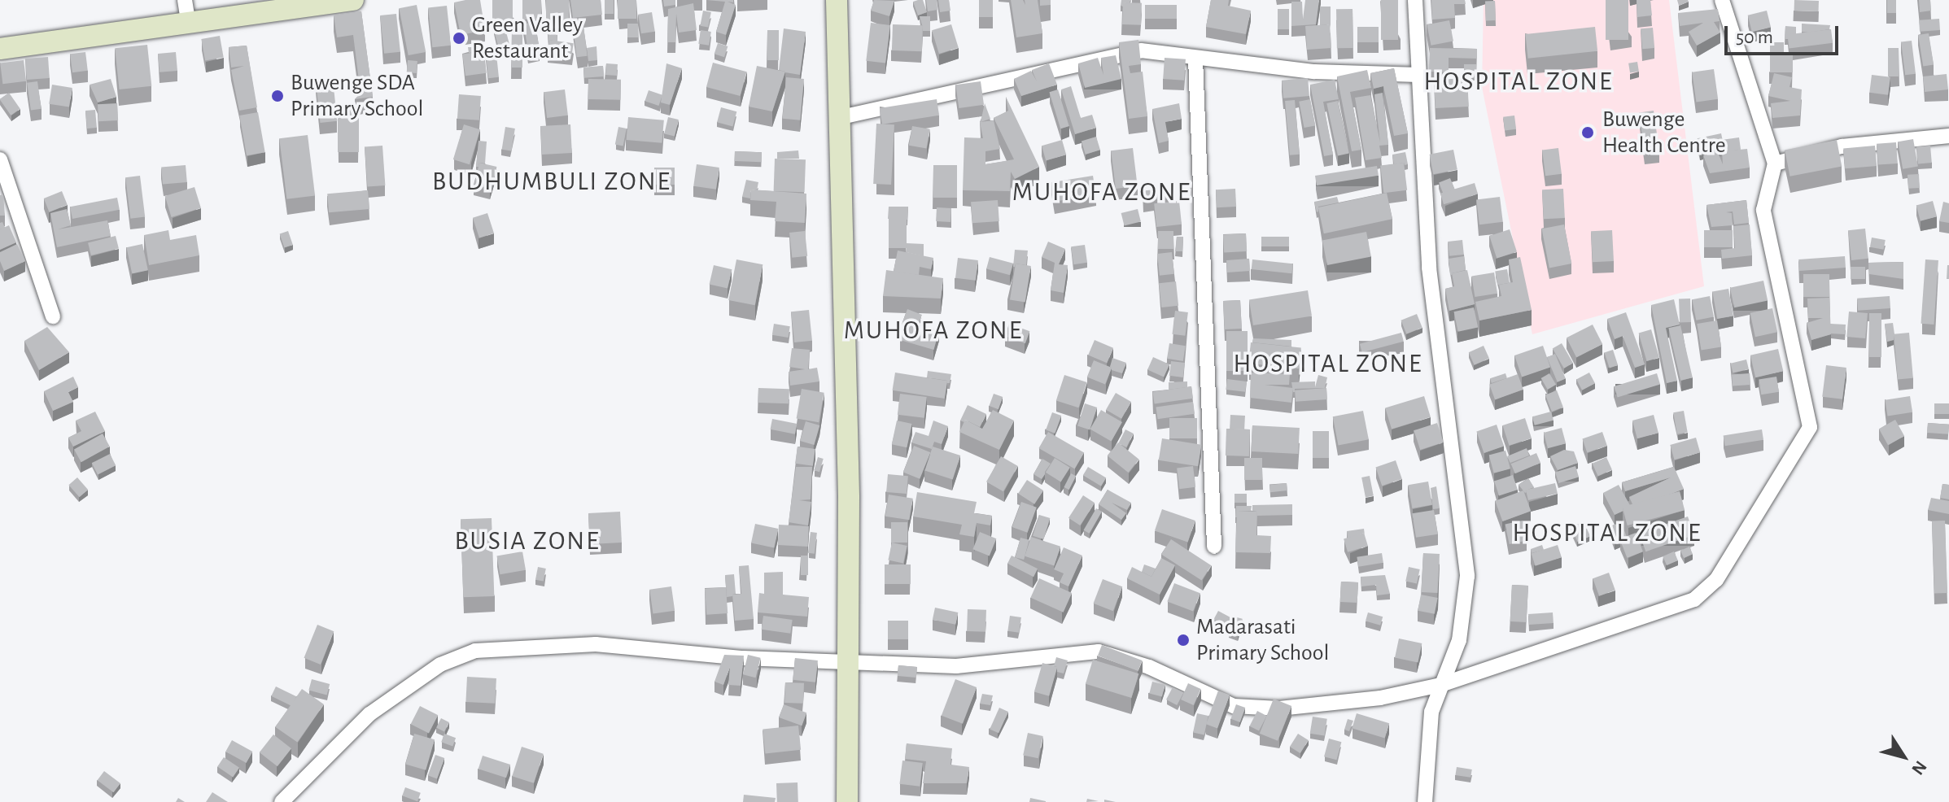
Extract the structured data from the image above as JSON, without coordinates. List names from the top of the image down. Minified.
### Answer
{"districts":["HOSPITAL ZONE","BUDHUMBULI ZONE","MUHOFA ZONE","MUHOFA ZONE","HOSPITAL ZONE","HOSPITAL ZONE","BUSIA ZONE"],"places":["Green Valley Restaurant","Buwenge SDA Primary School","Buwenge Health Centre","Madarasati Primary School"],"scale_bar":"50 m","north":"bottom right"}
